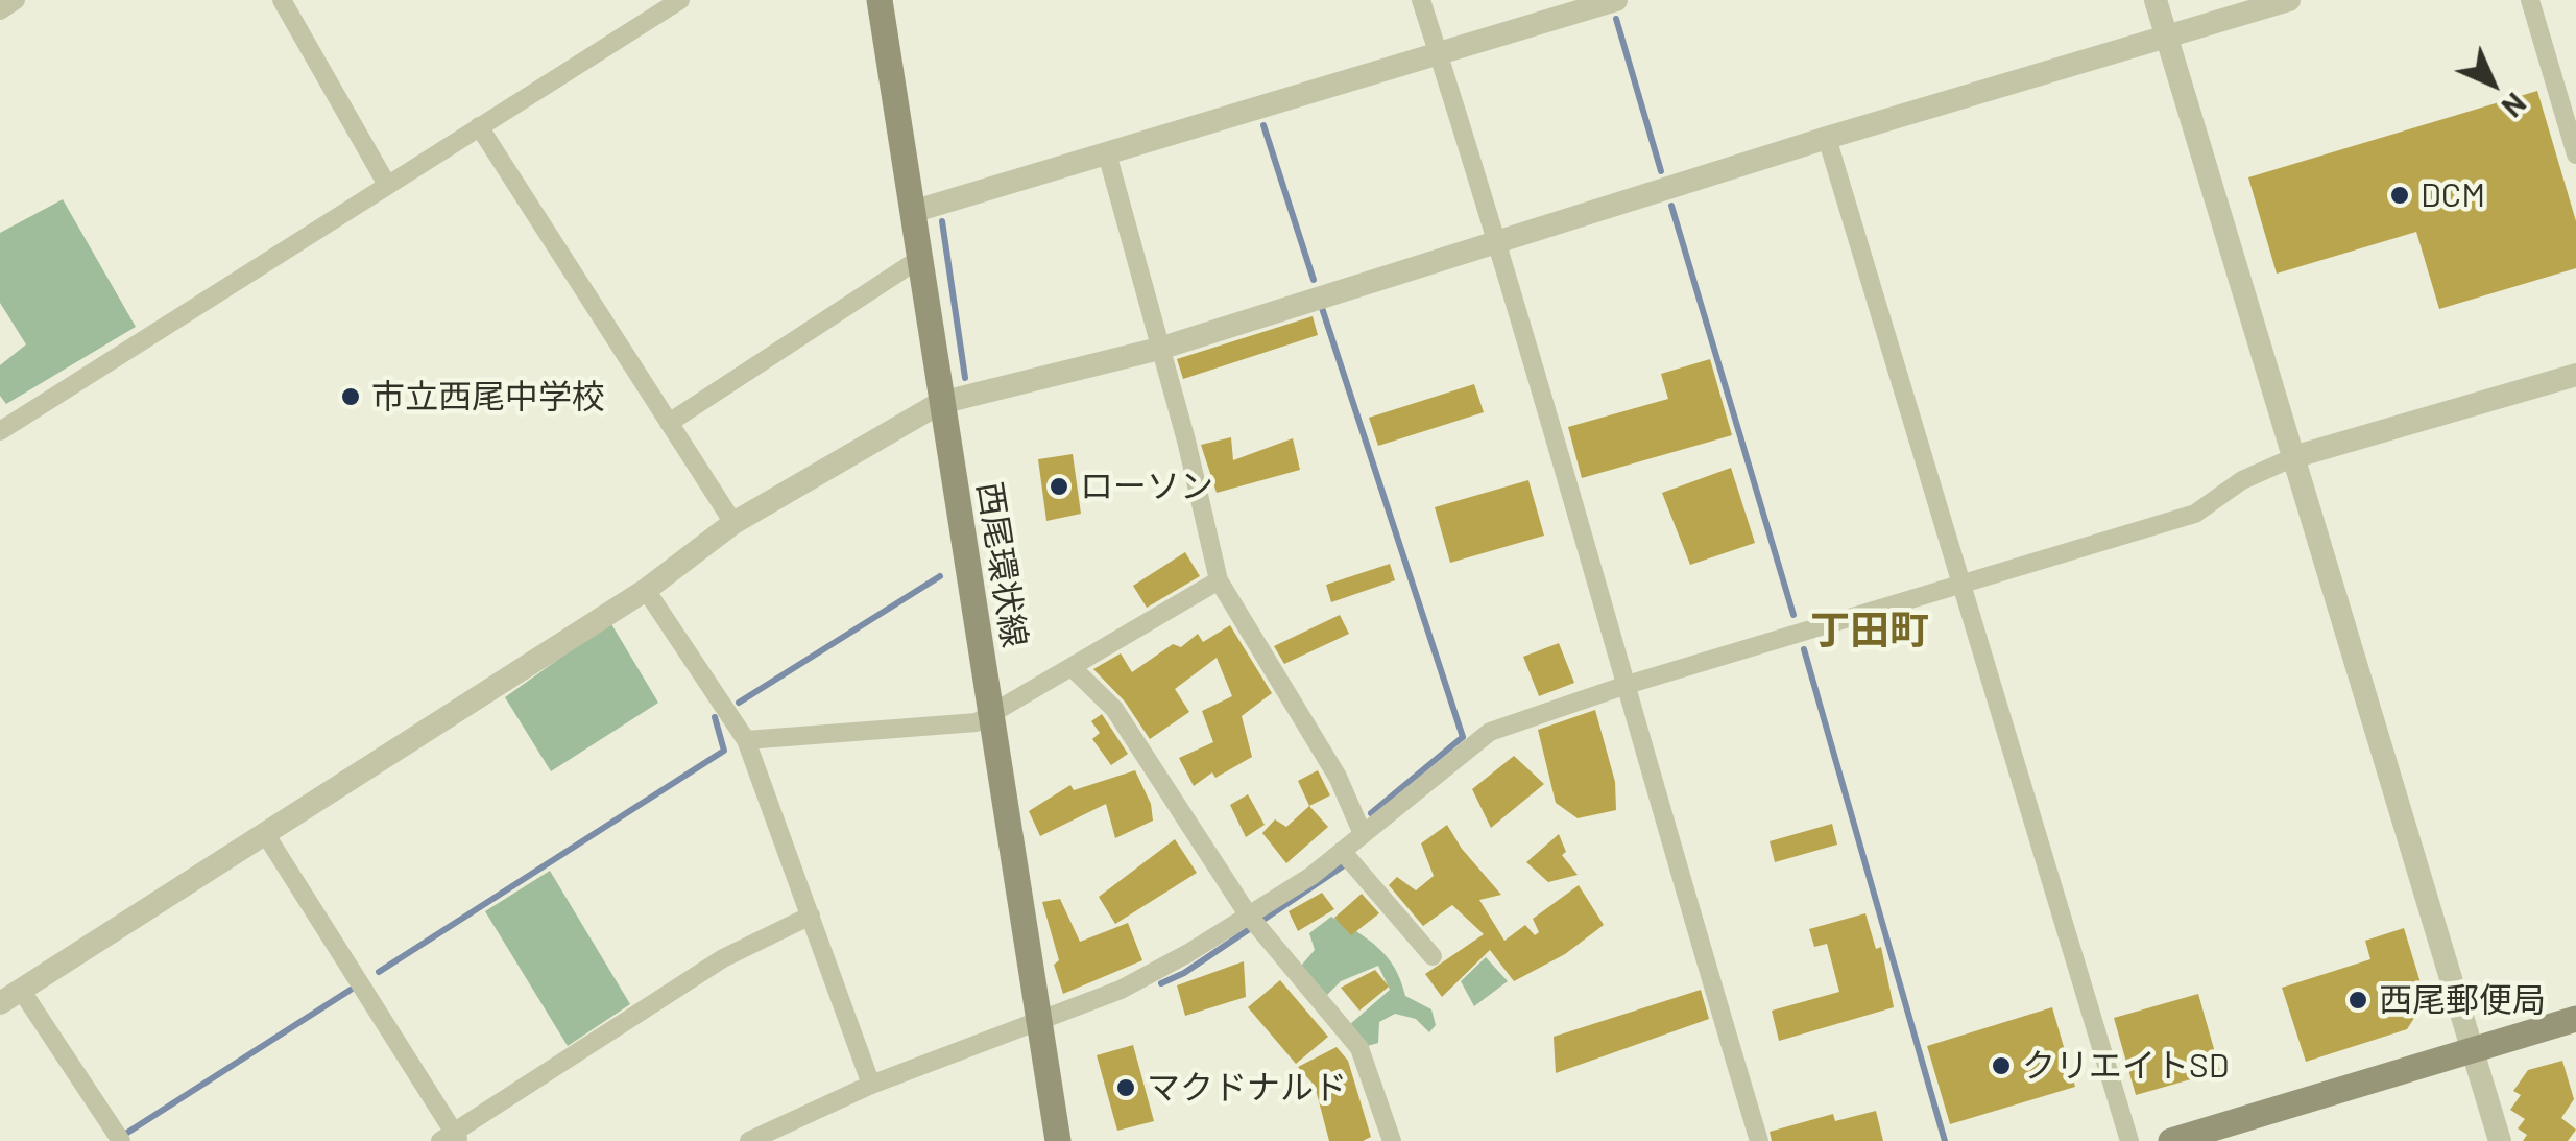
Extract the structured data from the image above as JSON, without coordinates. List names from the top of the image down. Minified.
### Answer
{"streets":{"main road":["西尾環状線"]},"districts":["丁田町"],"places":["DCM","市立西尾中学校","ローソン","西尾郵便局","クリエイトSD","マクドナルド"],"north":"bottom right"}
